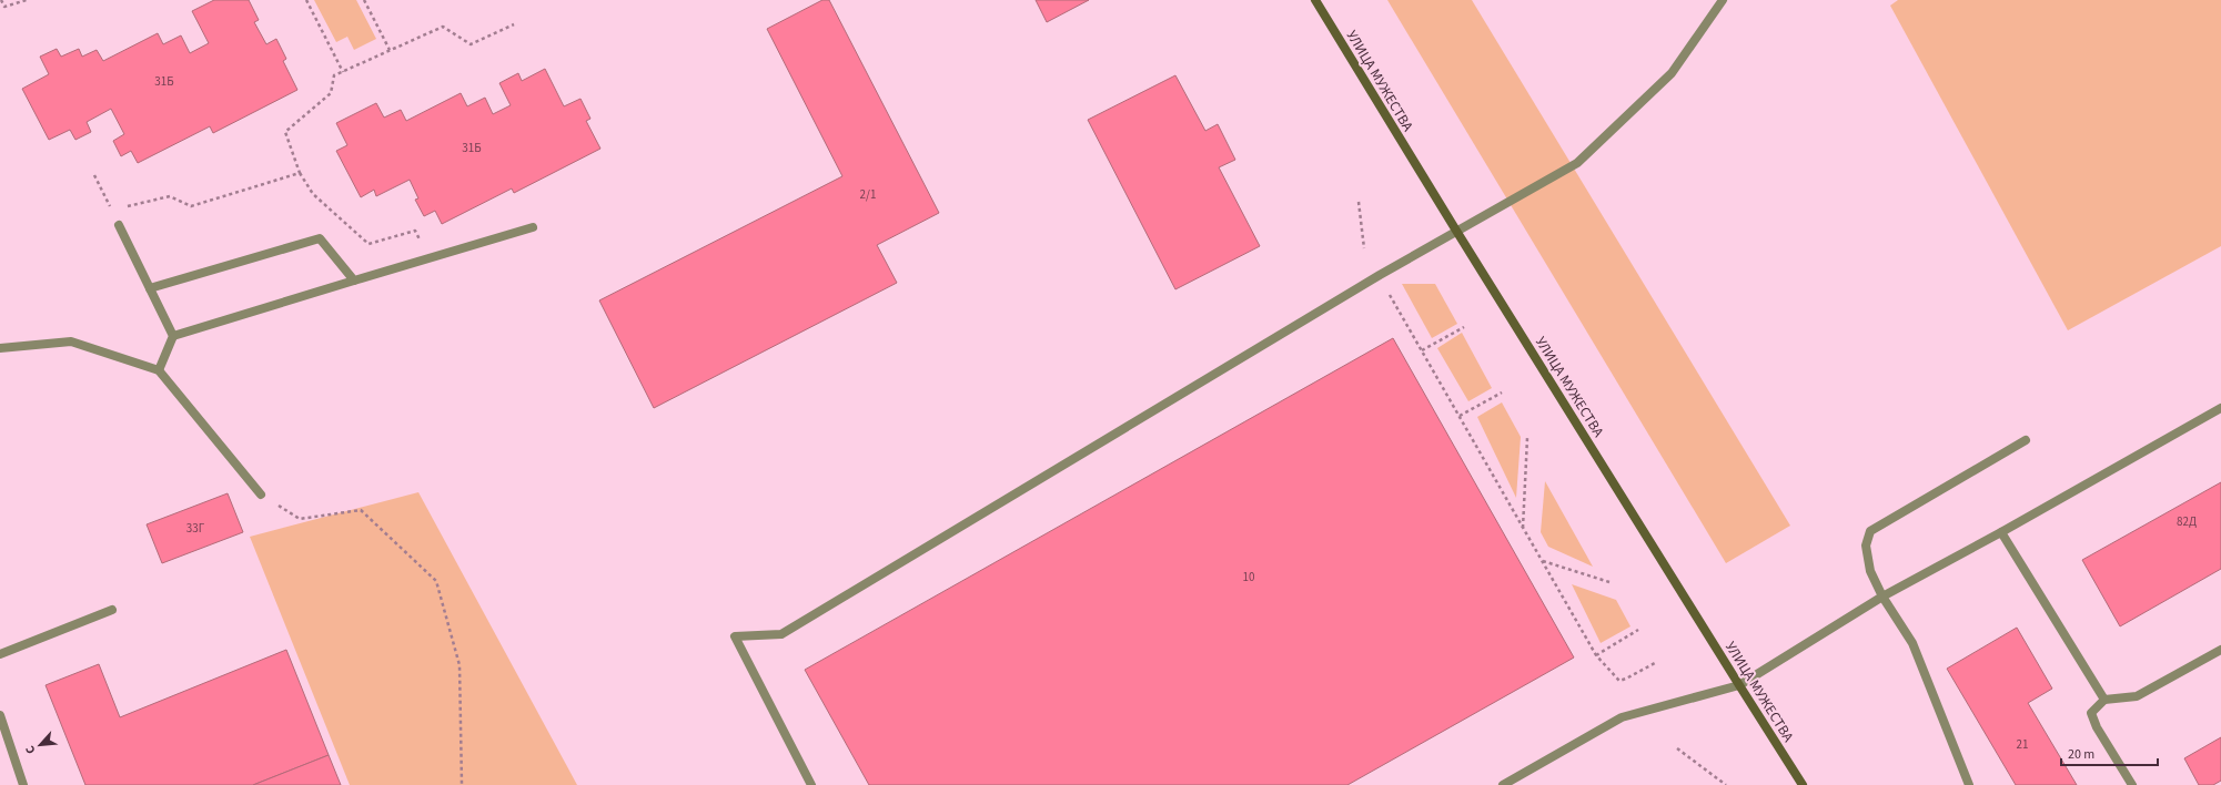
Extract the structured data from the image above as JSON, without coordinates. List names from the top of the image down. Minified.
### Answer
{"streets":{"main road":["УЛИЦА МУЖЕСТВА"]},"house_numbers":["31Б","31Б","2/1","82Д","33Г","10","21"],"scale_bar":"20 m","north":"bottom left"}
